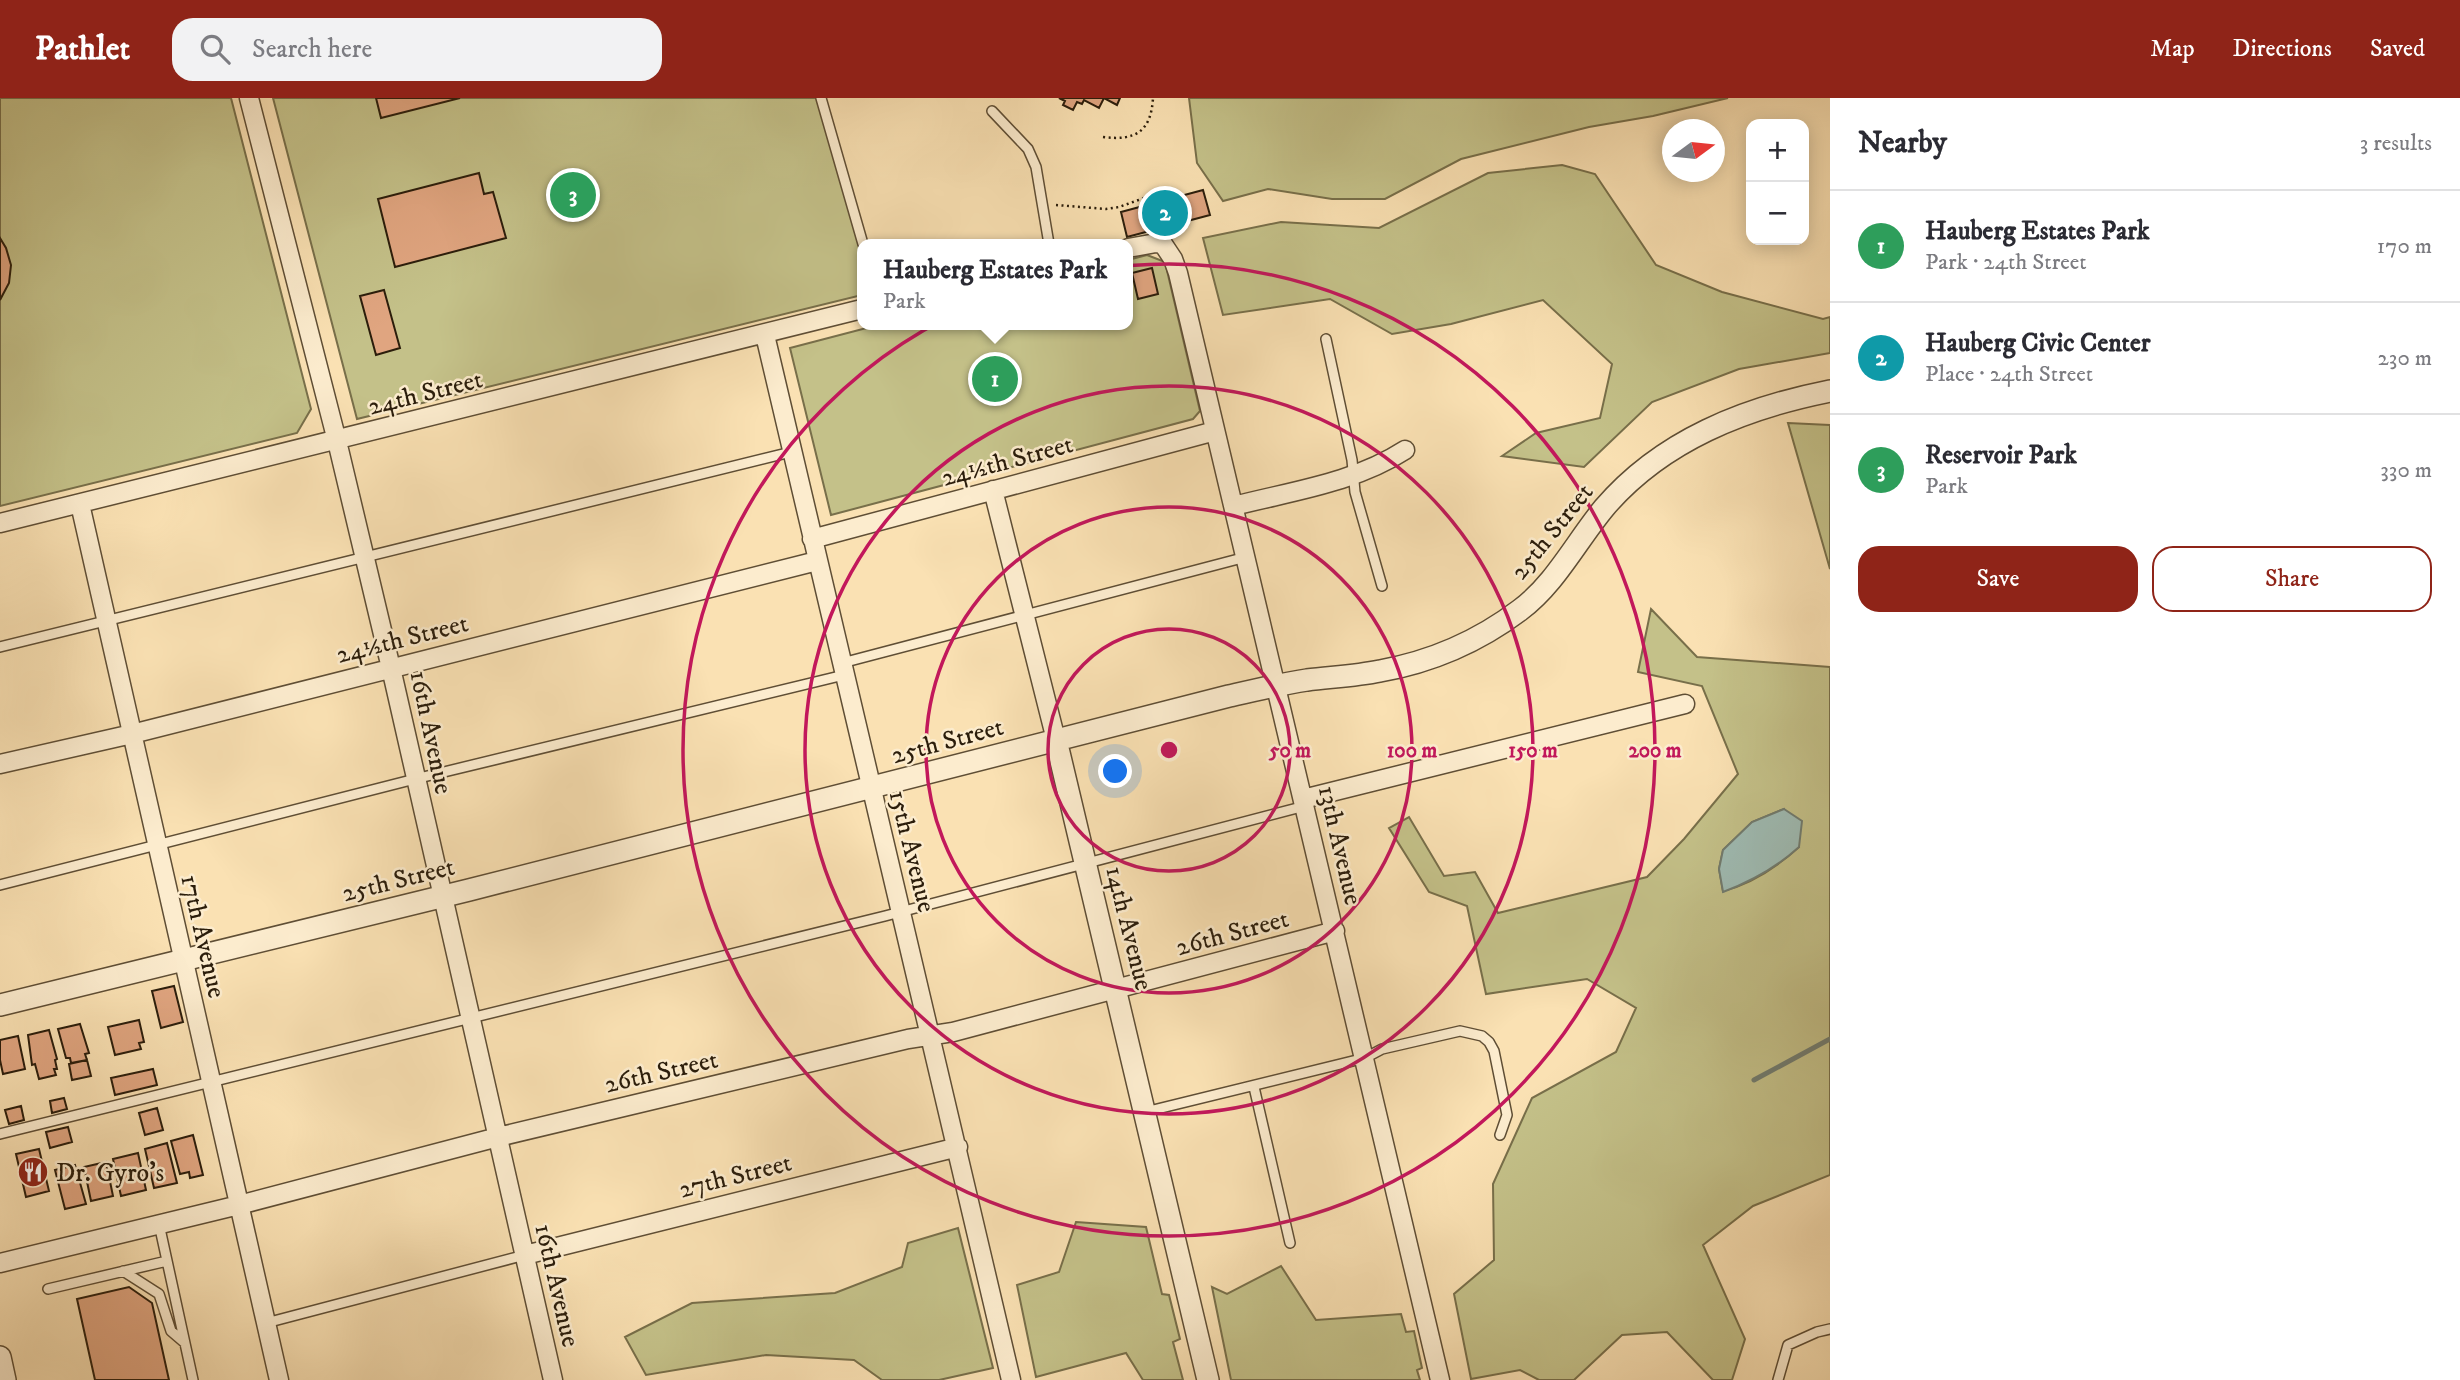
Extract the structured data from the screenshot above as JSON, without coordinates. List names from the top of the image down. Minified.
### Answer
{"streets":{"street":["24th Street","24½th Street","25th Street","16th Avenue","13th Avenue","15th Avenue","14th Avenue","26th Street","17th Avenue","27th Street"]},"crossings":[["24th Street","16th Avenue"],["24th Street","15th Avenue"],["24th Street","17th Avenue"],["24½th Street","16th Avenue"],["24½th Street","13th Avenue"],["24½th Street","15th Avenue"],["24½th Street","14th Avenue"],["24½th Street","17th Avenue"],["25th Street","16th Avenue"],["25th Street","13th Avenue"],["25th Street","15th Avenue"],["25th Street","14th Avenue"],["25th Street","17th Avenue"],["16th Avenue","26th Street"],["16th Avenue","27th Street"],["13th Avenue","26th Street"],["15th Avenue","26th Street"],["15th Avenue","27th Street"],["14th Avenue","26th Street"],["26th Street","17th Avenue"]],"places":{"restaurant":["Dr. Gyro's"]},"north":"right","page":{"header":"Pathlet","search":"Search here","nav":["Map","Directions","Saved"],"heading":["Nearby","3 results"],"map_buttons":["+","−"],"pins":["3","2","1"],"list":[{"mark":"1","name":"Hauberg Estates Park","note":"Park · 24th Street","value":"170 m"},{"mark":"2","name":"Hauberg Civic Center","note":"Place · 24th Street","value":"230 m"},{"mark":"3","name":"Reservoir Park","note":"Park","value":"330 m"}],"popup":["Hauberg Estates Park","Park"],"buttons":["Save","Share"]},"rings":["50 m","100 m","150 m","200 m"]}
